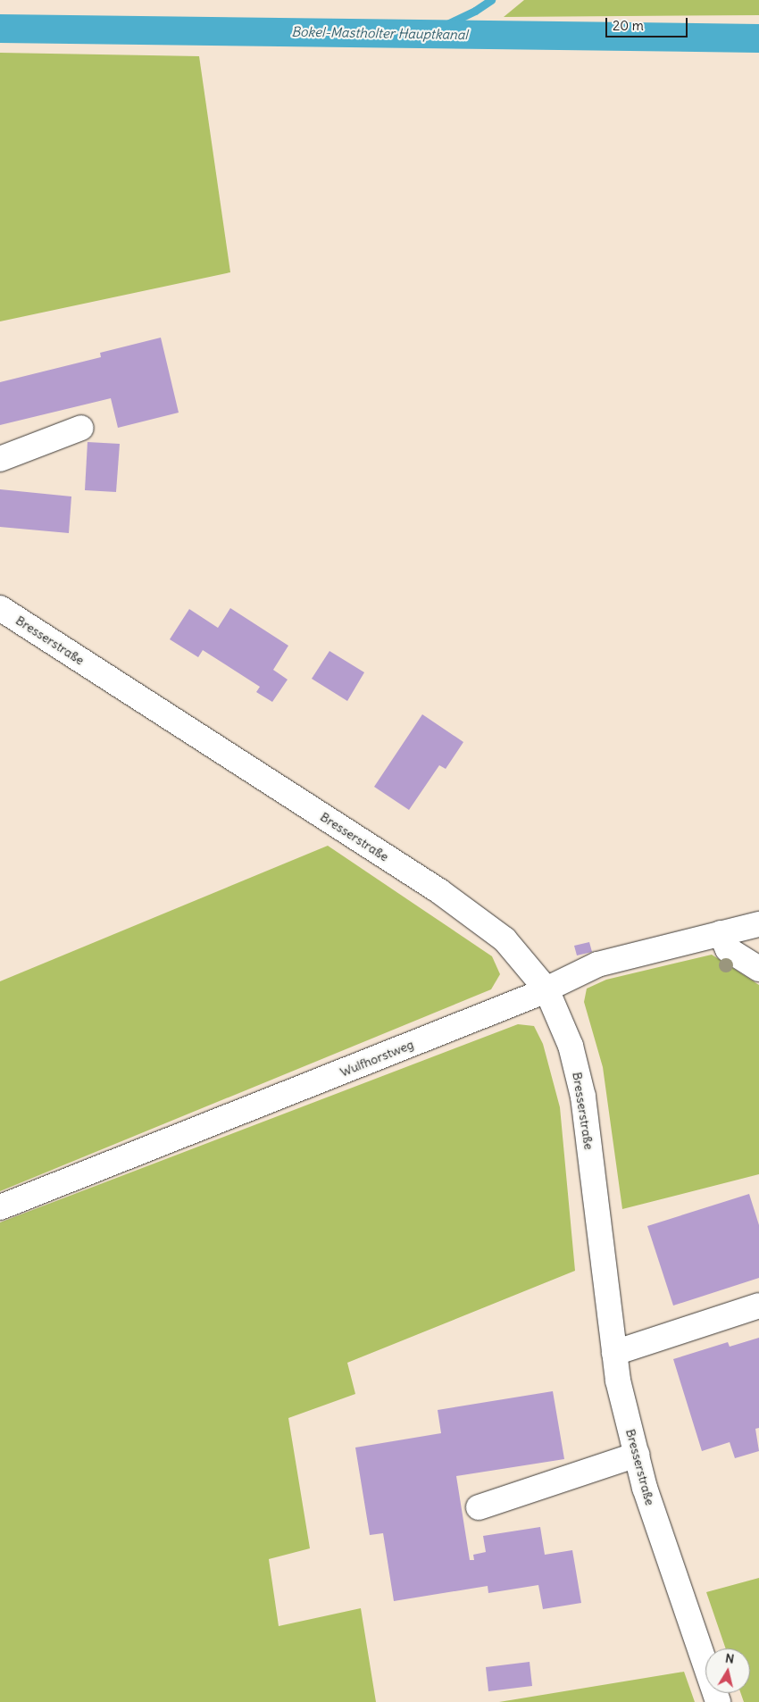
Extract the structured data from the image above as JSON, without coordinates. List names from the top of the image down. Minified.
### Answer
{"streets":{"street":["Bresserstraße","Wulfhorstweg"]},"crossings":[["Bresserstraße","Wulfhorstweg"]],"water":["Bokel-Mastholter Hauptkanal"],"scale_bar":"20 m","north":"top"}
